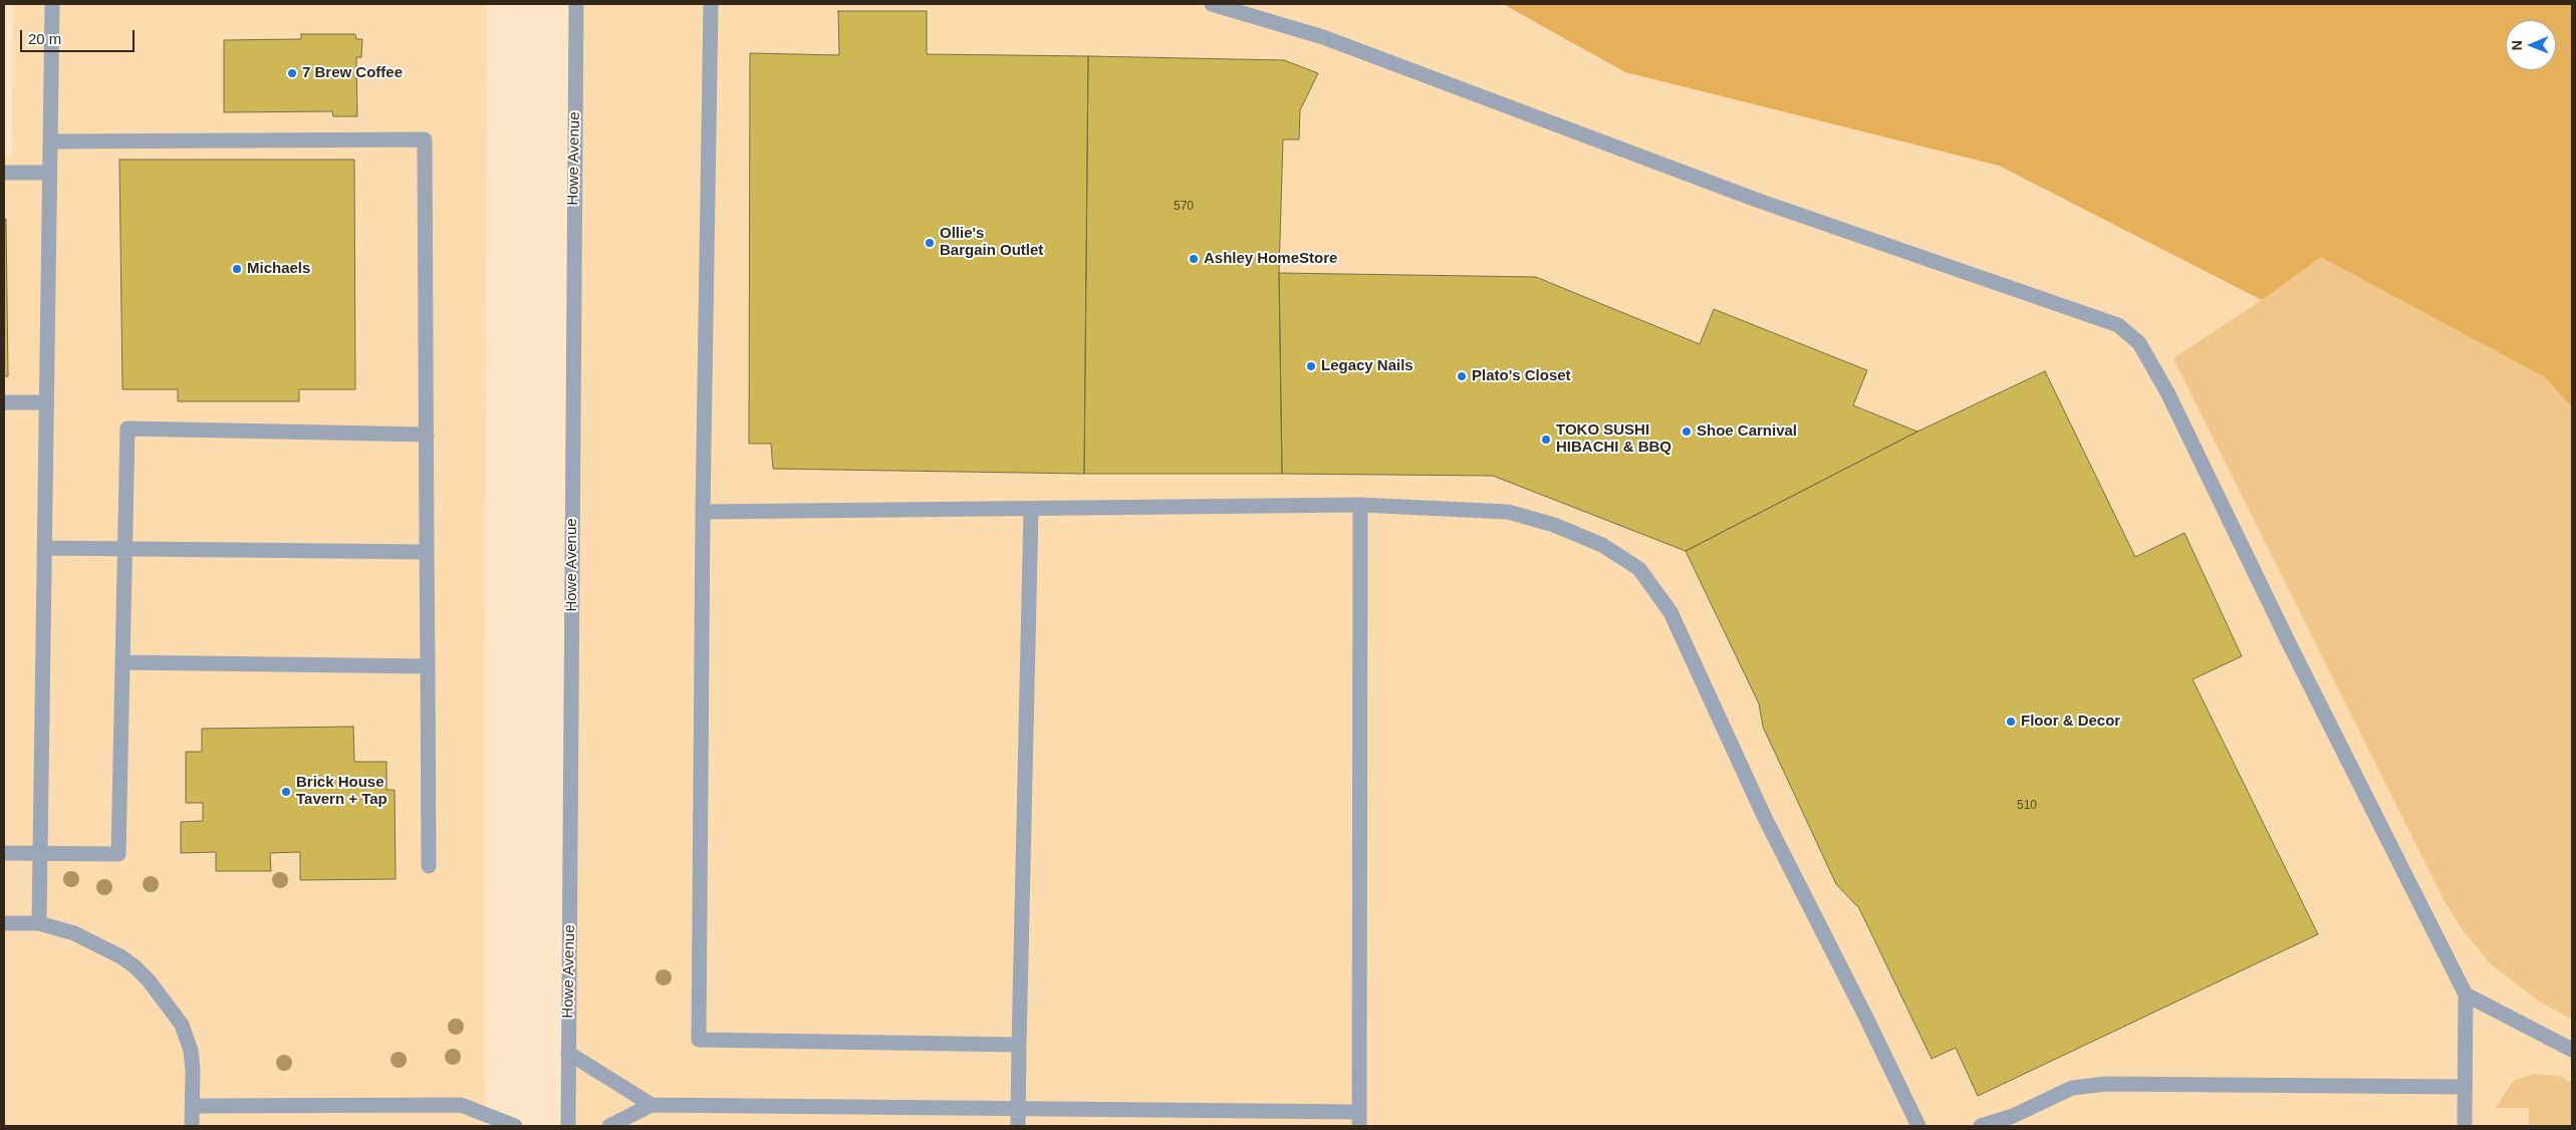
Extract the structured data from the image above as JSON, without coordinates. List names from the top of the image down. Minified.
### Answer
{"streets":{"street":["Howe Avenue"]},"places":["7 Brew Coffee","Ollie's Bargain Outlet","Ashley HomeStore","Michaels","Legacy Nails","Plato's Closet","Shoe Carnival","TOKO SUSHI HIBACHI & BBQ","Floor & Decor","Brick House Tavern + Tap"],"house_numbers":["570","510"],"scale_bar":"20 m","north":"left"}
